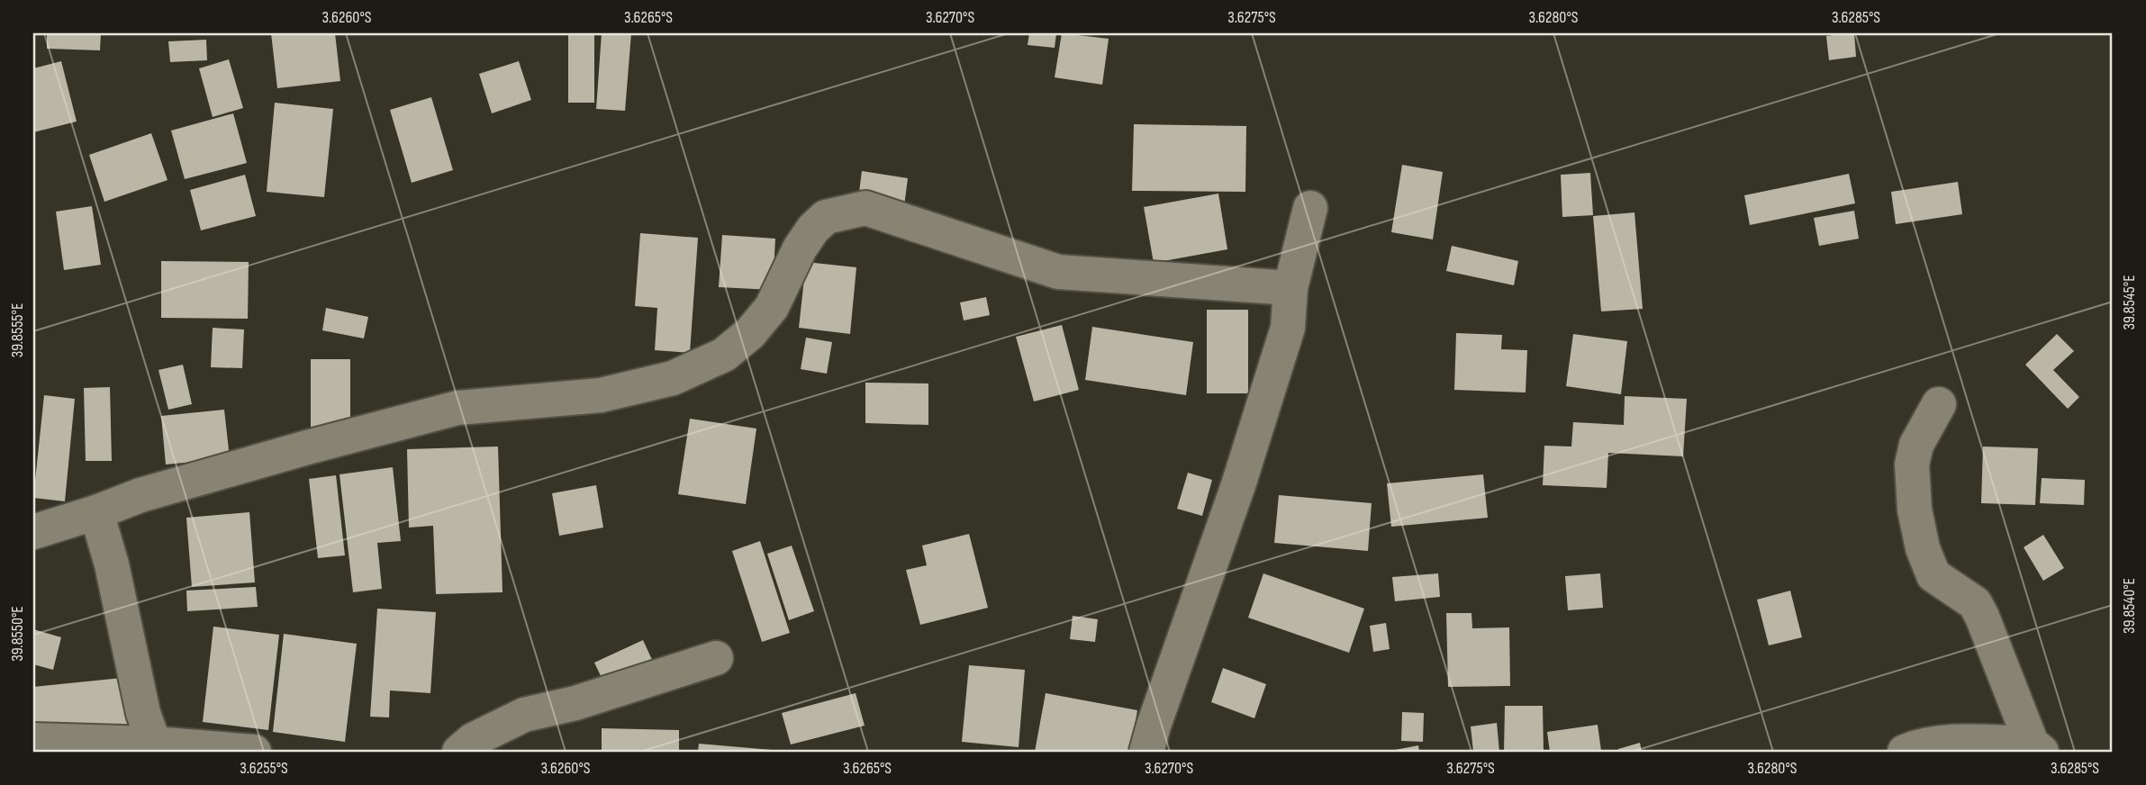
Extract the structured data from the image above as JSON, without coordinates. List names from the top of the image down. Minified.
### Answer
{"coordinates":["3.6260°S","3.6265°S","3.6270°S","3.6275°S","3.6280°S","3.6285°S","39.8545°E","39.8555°E","39.8540°E","39.8550°E","3.6255°S"]}
